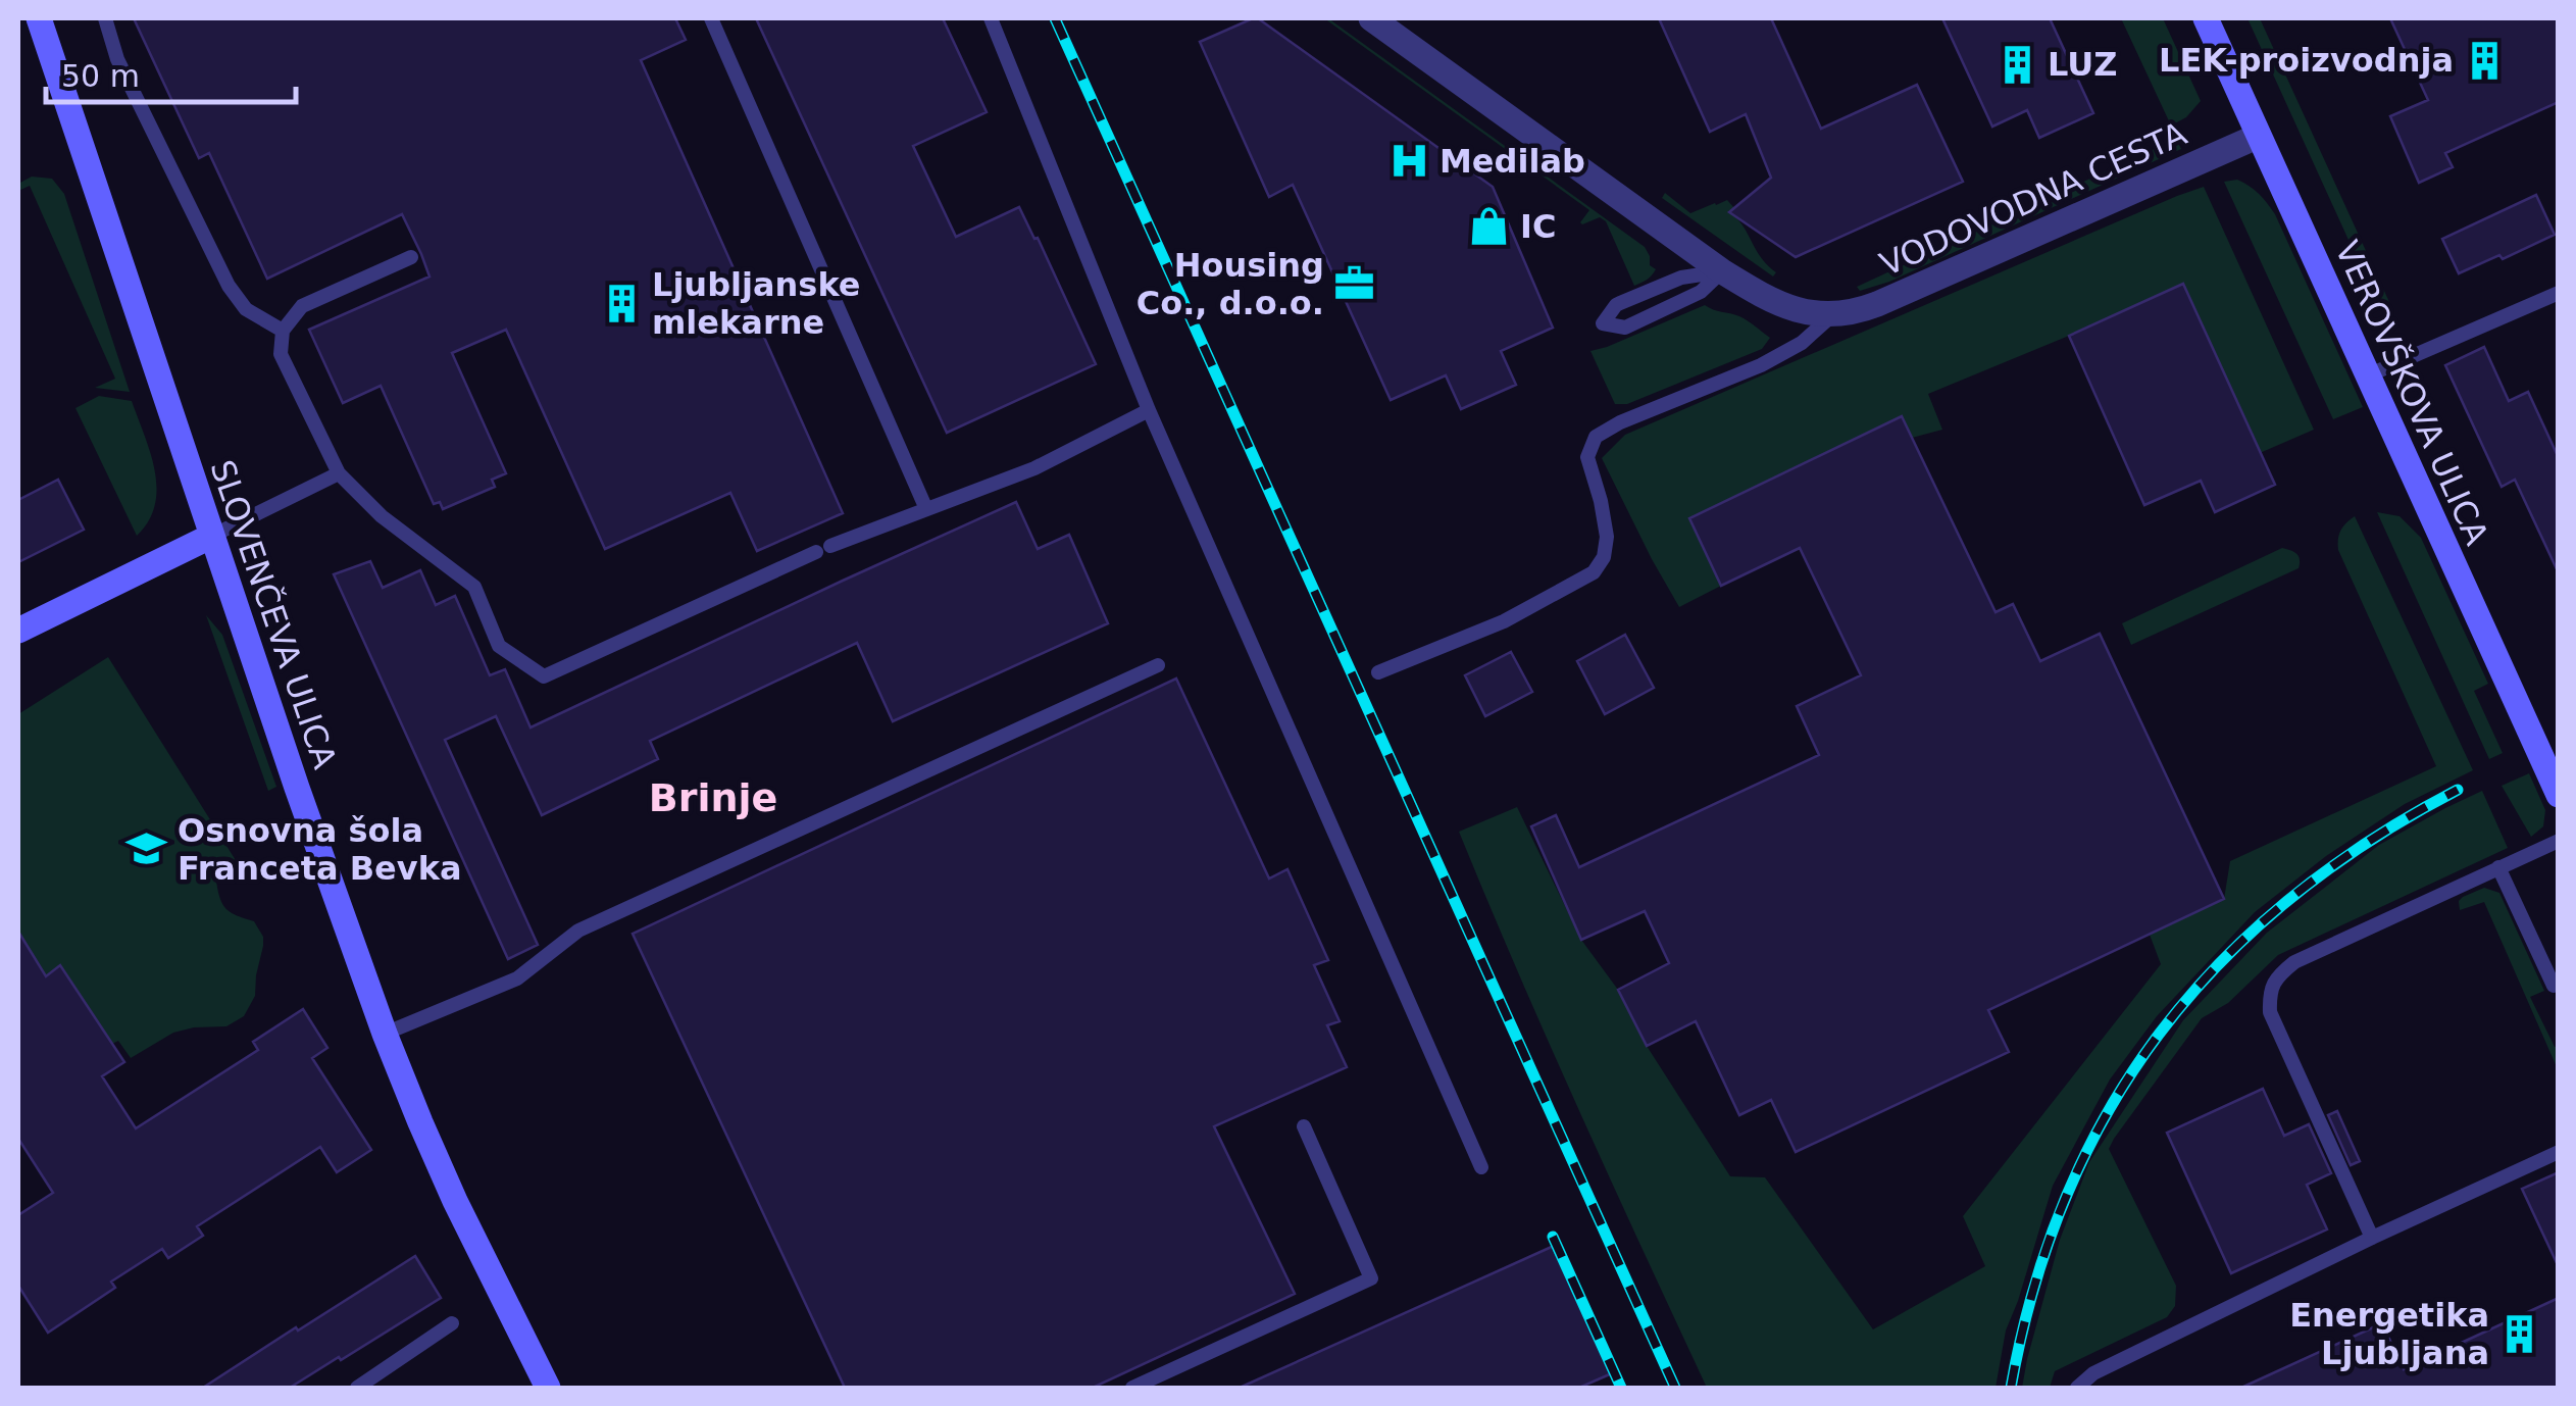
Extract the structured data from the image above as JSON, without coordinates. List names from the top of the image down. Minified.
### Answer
{"streets":{"street":["VODOVODNA CESTA","VEROVŠKOVA ULICA","SLOVENČEVA ULICA"]},"crossings":[["VODOVODNA CESTA","VEROVŠKOVA ULICA"]],"districts":["Brinje"],"places":{"building":["LEK-proizvodnja","LUZ","Ljubljanske mlekarne","Energetika Ljubljana"],"hospital":["Medilab"],"shop":["IC"],"office":["Housing Co., d.o.o."],"school or university":["Osnovna šola Franceta Bevka"]},"scale_bar":"50 m"}
